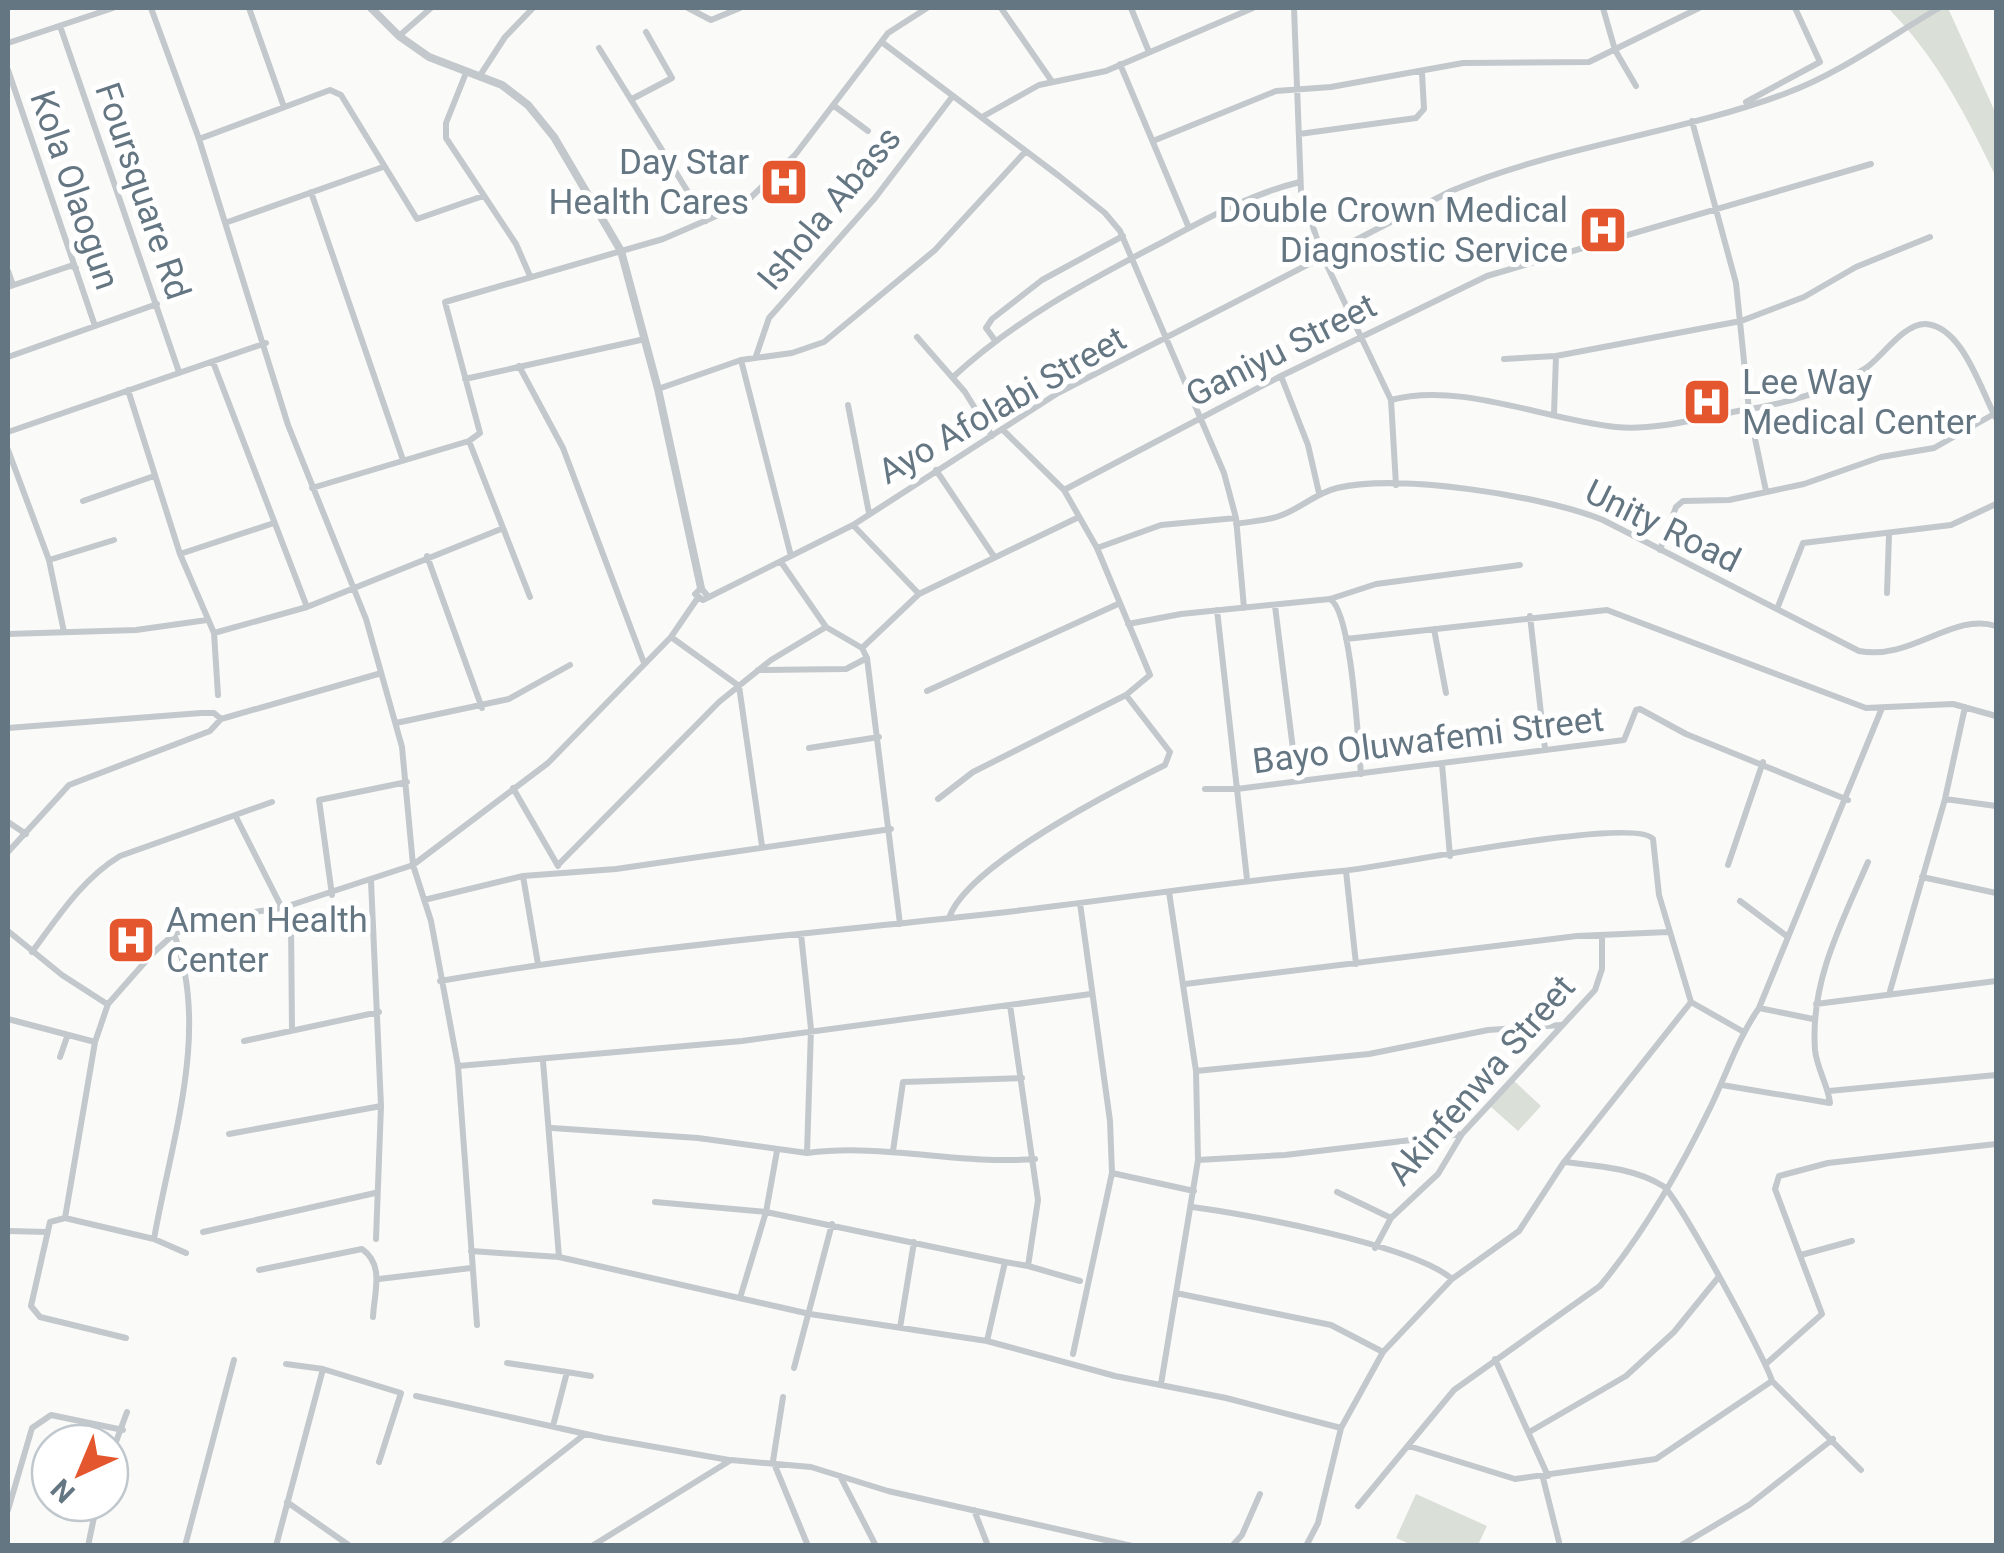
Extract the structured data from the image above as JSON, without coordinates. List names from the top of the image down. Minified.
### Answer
{"streets":{"street":["Kola Olaogun","Foursquare Rd","Ishola Abass","Ganiyu Street","Ayo Afolabi Street","Unity Road","Bayo Oluwafemi Street","Akinfenwa Street"]},"places":{"hospital":["Day Star Health Cares","Double Crown Medical Diagnostic Service","Lee Way Medical Center","Amen Health Center"]},"north":"bottom left"}
